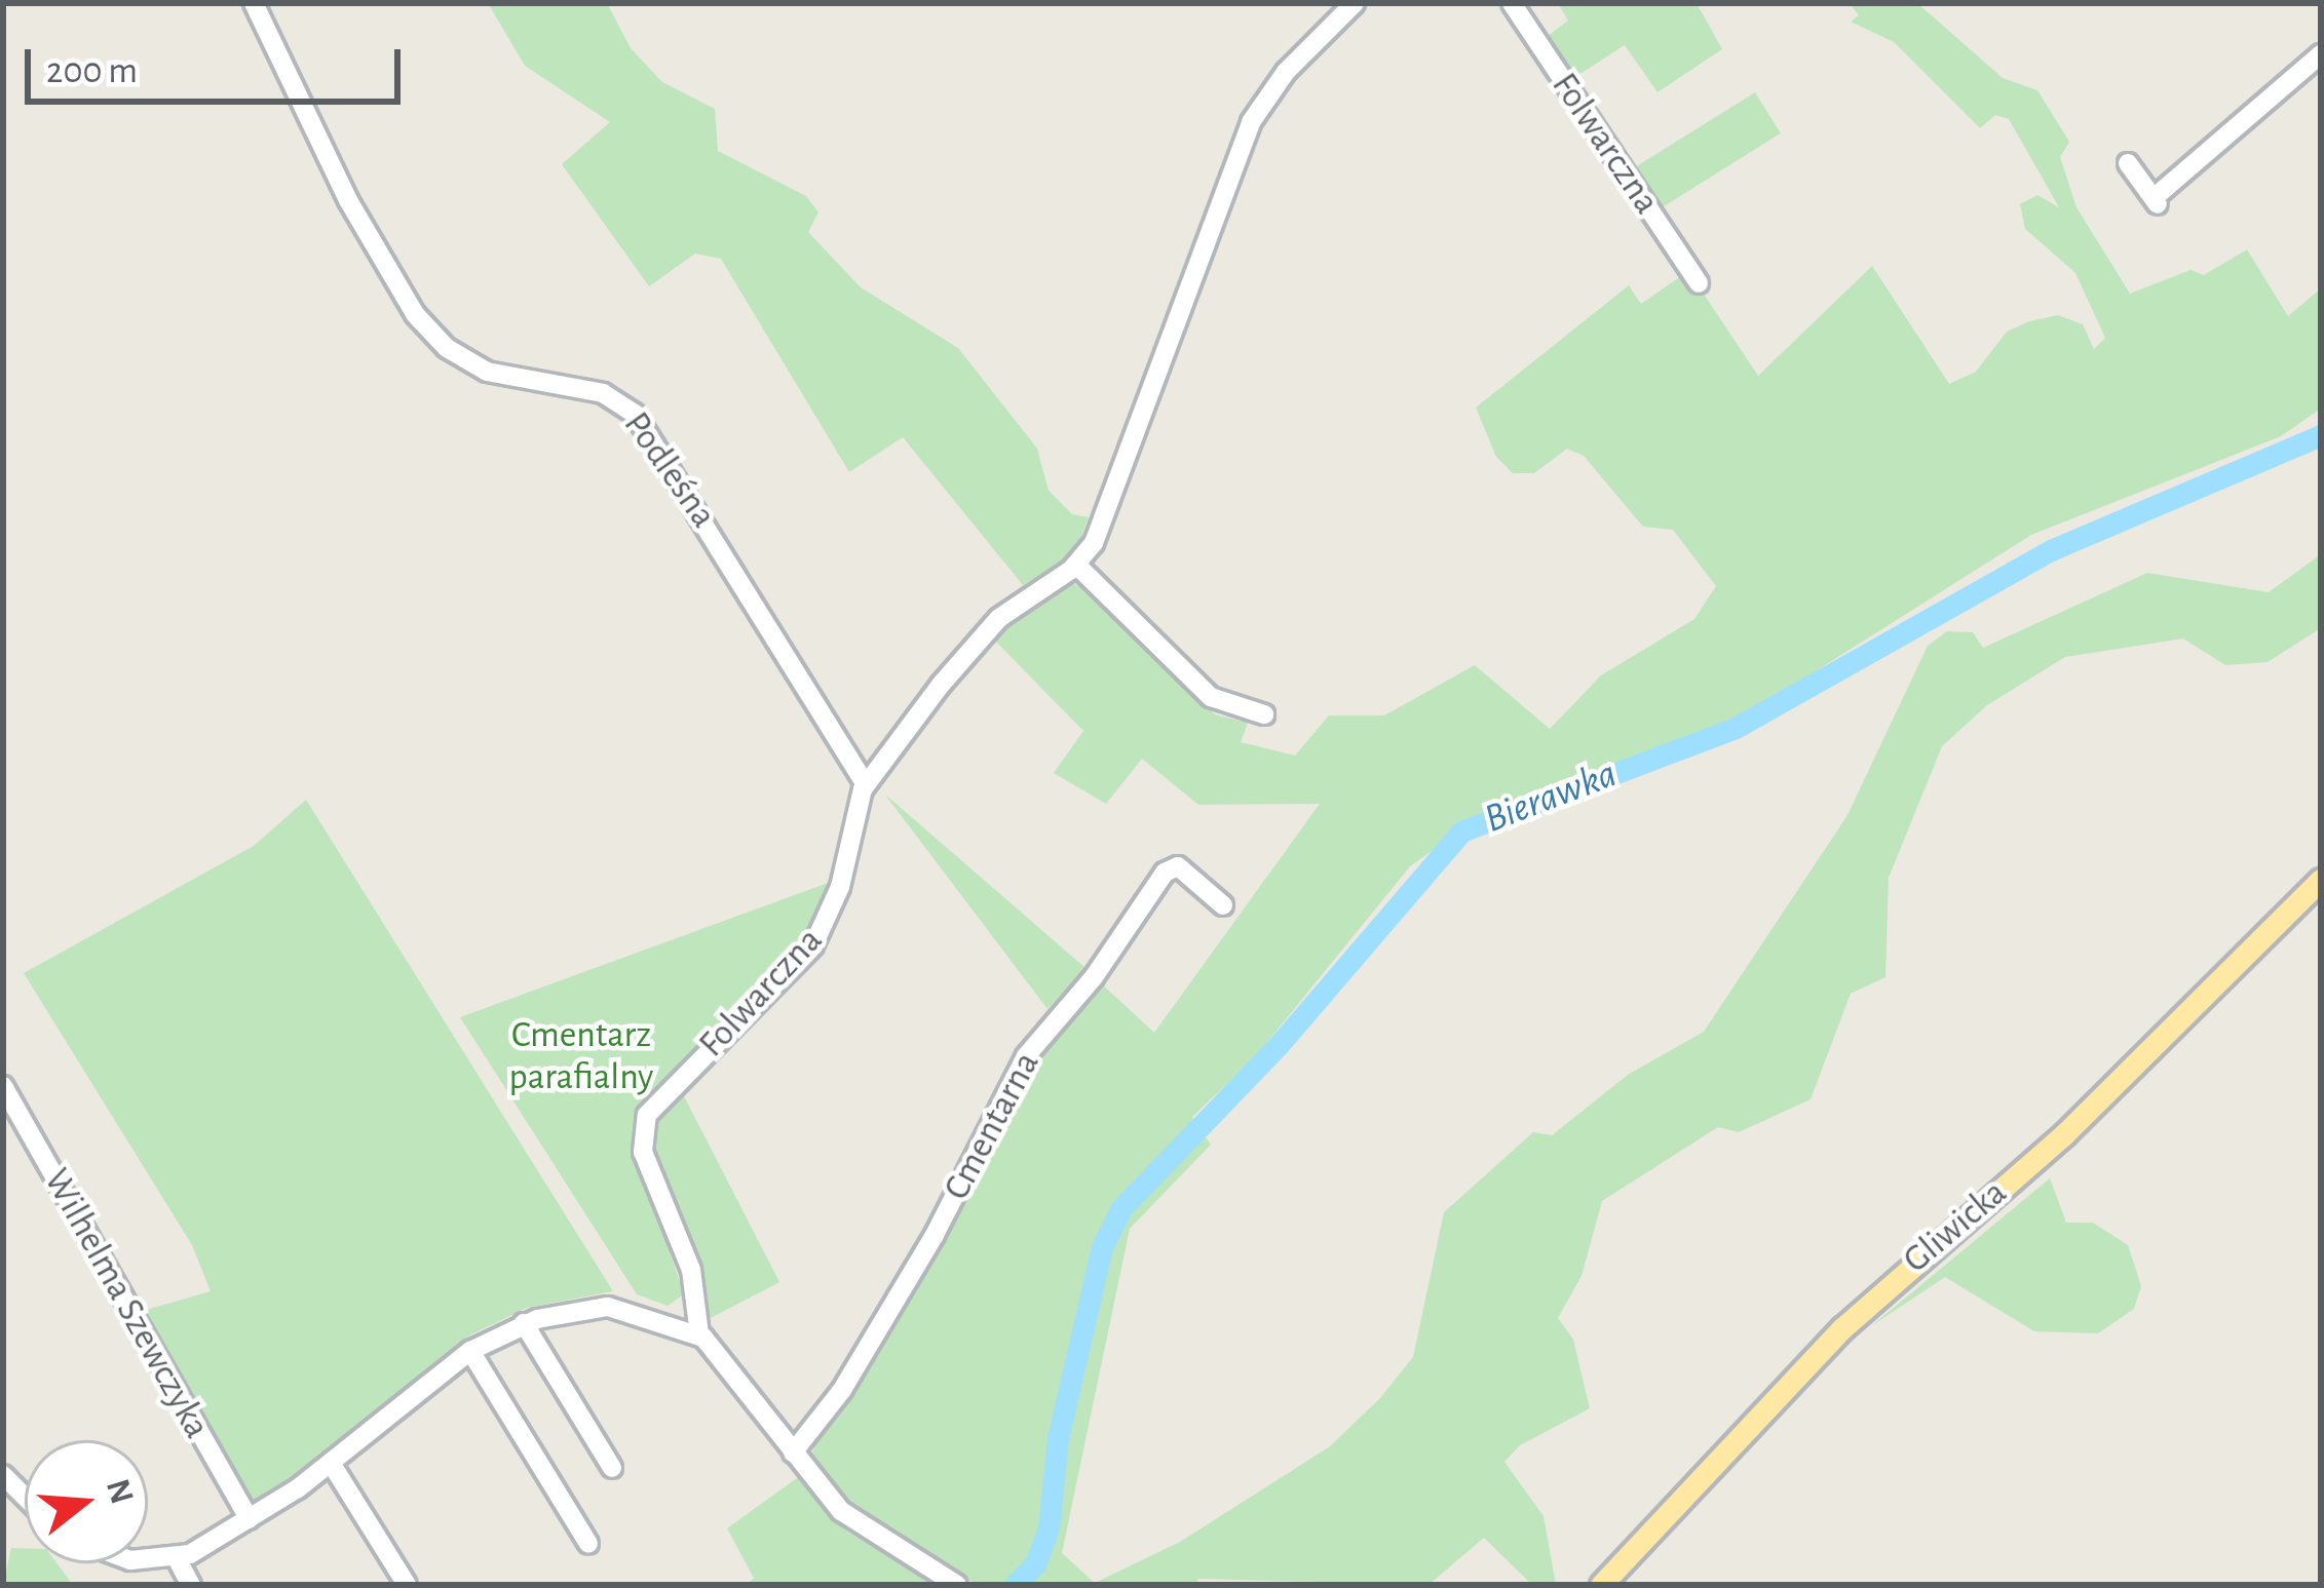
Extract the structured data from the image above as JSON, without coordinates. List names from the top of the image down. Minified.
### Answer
{"streets":{"main road":["Gliwicka"],"street":["Folwarczna","Podleśna","Cmentarna","Wilhelma Szewczyka"]},"crossings":[["Folwarczna","Podleśna"]],"water":["Bierawka"],"parks":["Cmentarz parafialny"],"scale_bar":"200 m","north":"right"}
